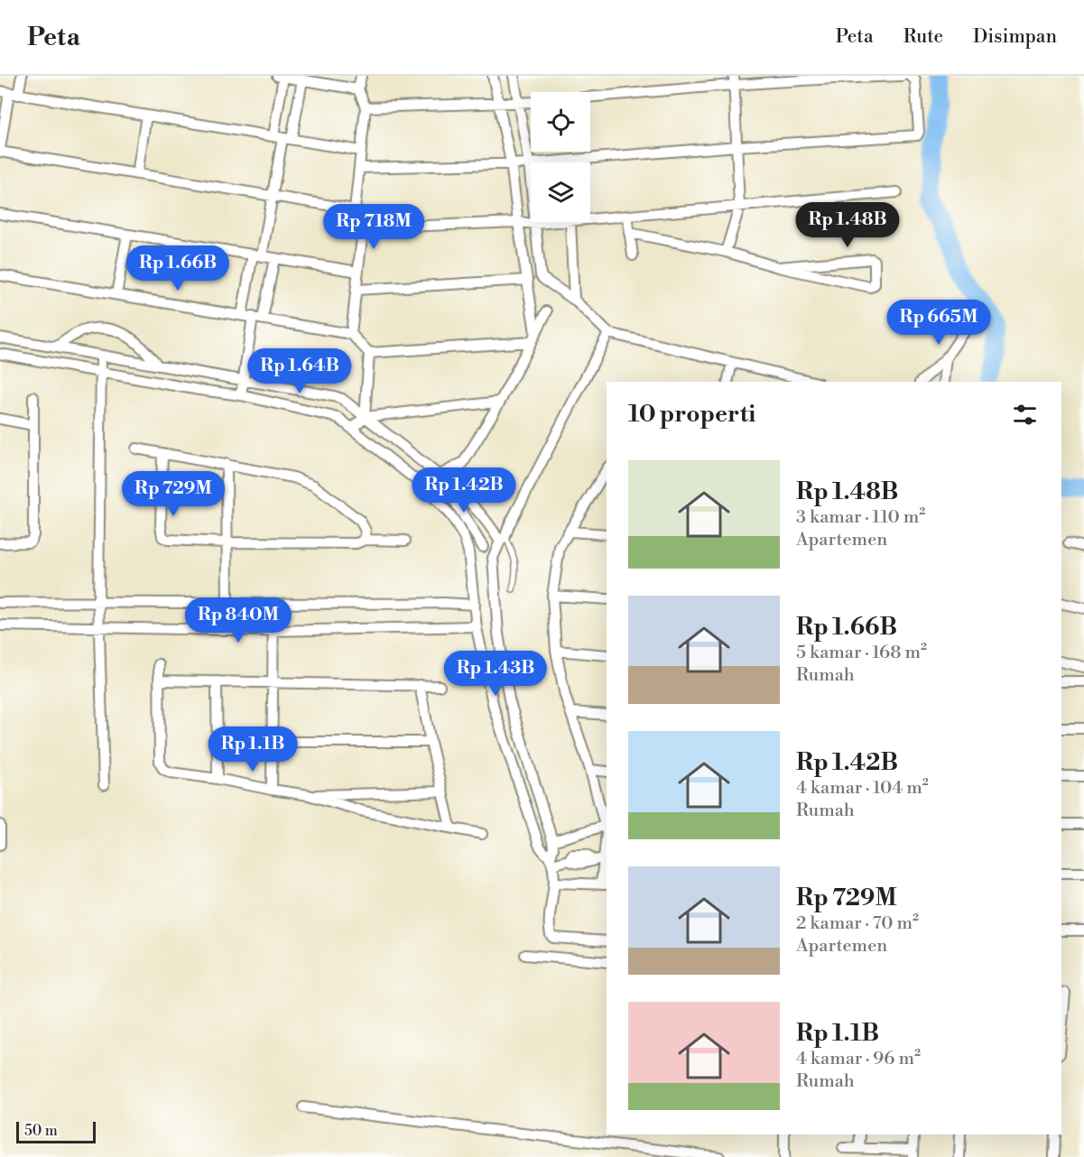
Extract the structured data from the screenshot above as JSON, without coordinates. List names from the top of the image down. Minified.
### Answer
{"scale_bar":"50 m","page":{"header":"Peta","nav":["Peta","Rute","Disimpan"],"price":["Rp 1.48B","Rp 718M","Rp 1.66B","Rp 665M","Rp 1.64B","Rp 1.42B","Rp 729M","Rp 840M","Rp 1.43B","Rp 1.1B"],"heading":"10 properti","list":[{"name":"Rp 1.48B","note":"3 kamar · 110 m² · Apartemen"},{"name":"Rp 1.66B","note":"5 kamar · 168 m² · Rumah"},{"name":"Rp 1.42B","note":"4 kamar · 104 m² · Rumah"},{"name":"Rp 729M","note":"2 kamar · 70 m² · Apartemen"},{"name":"Rp 1.1B","note":"4 kamar · 96 m² · Rumah"}],"scale":"50 m"}}
